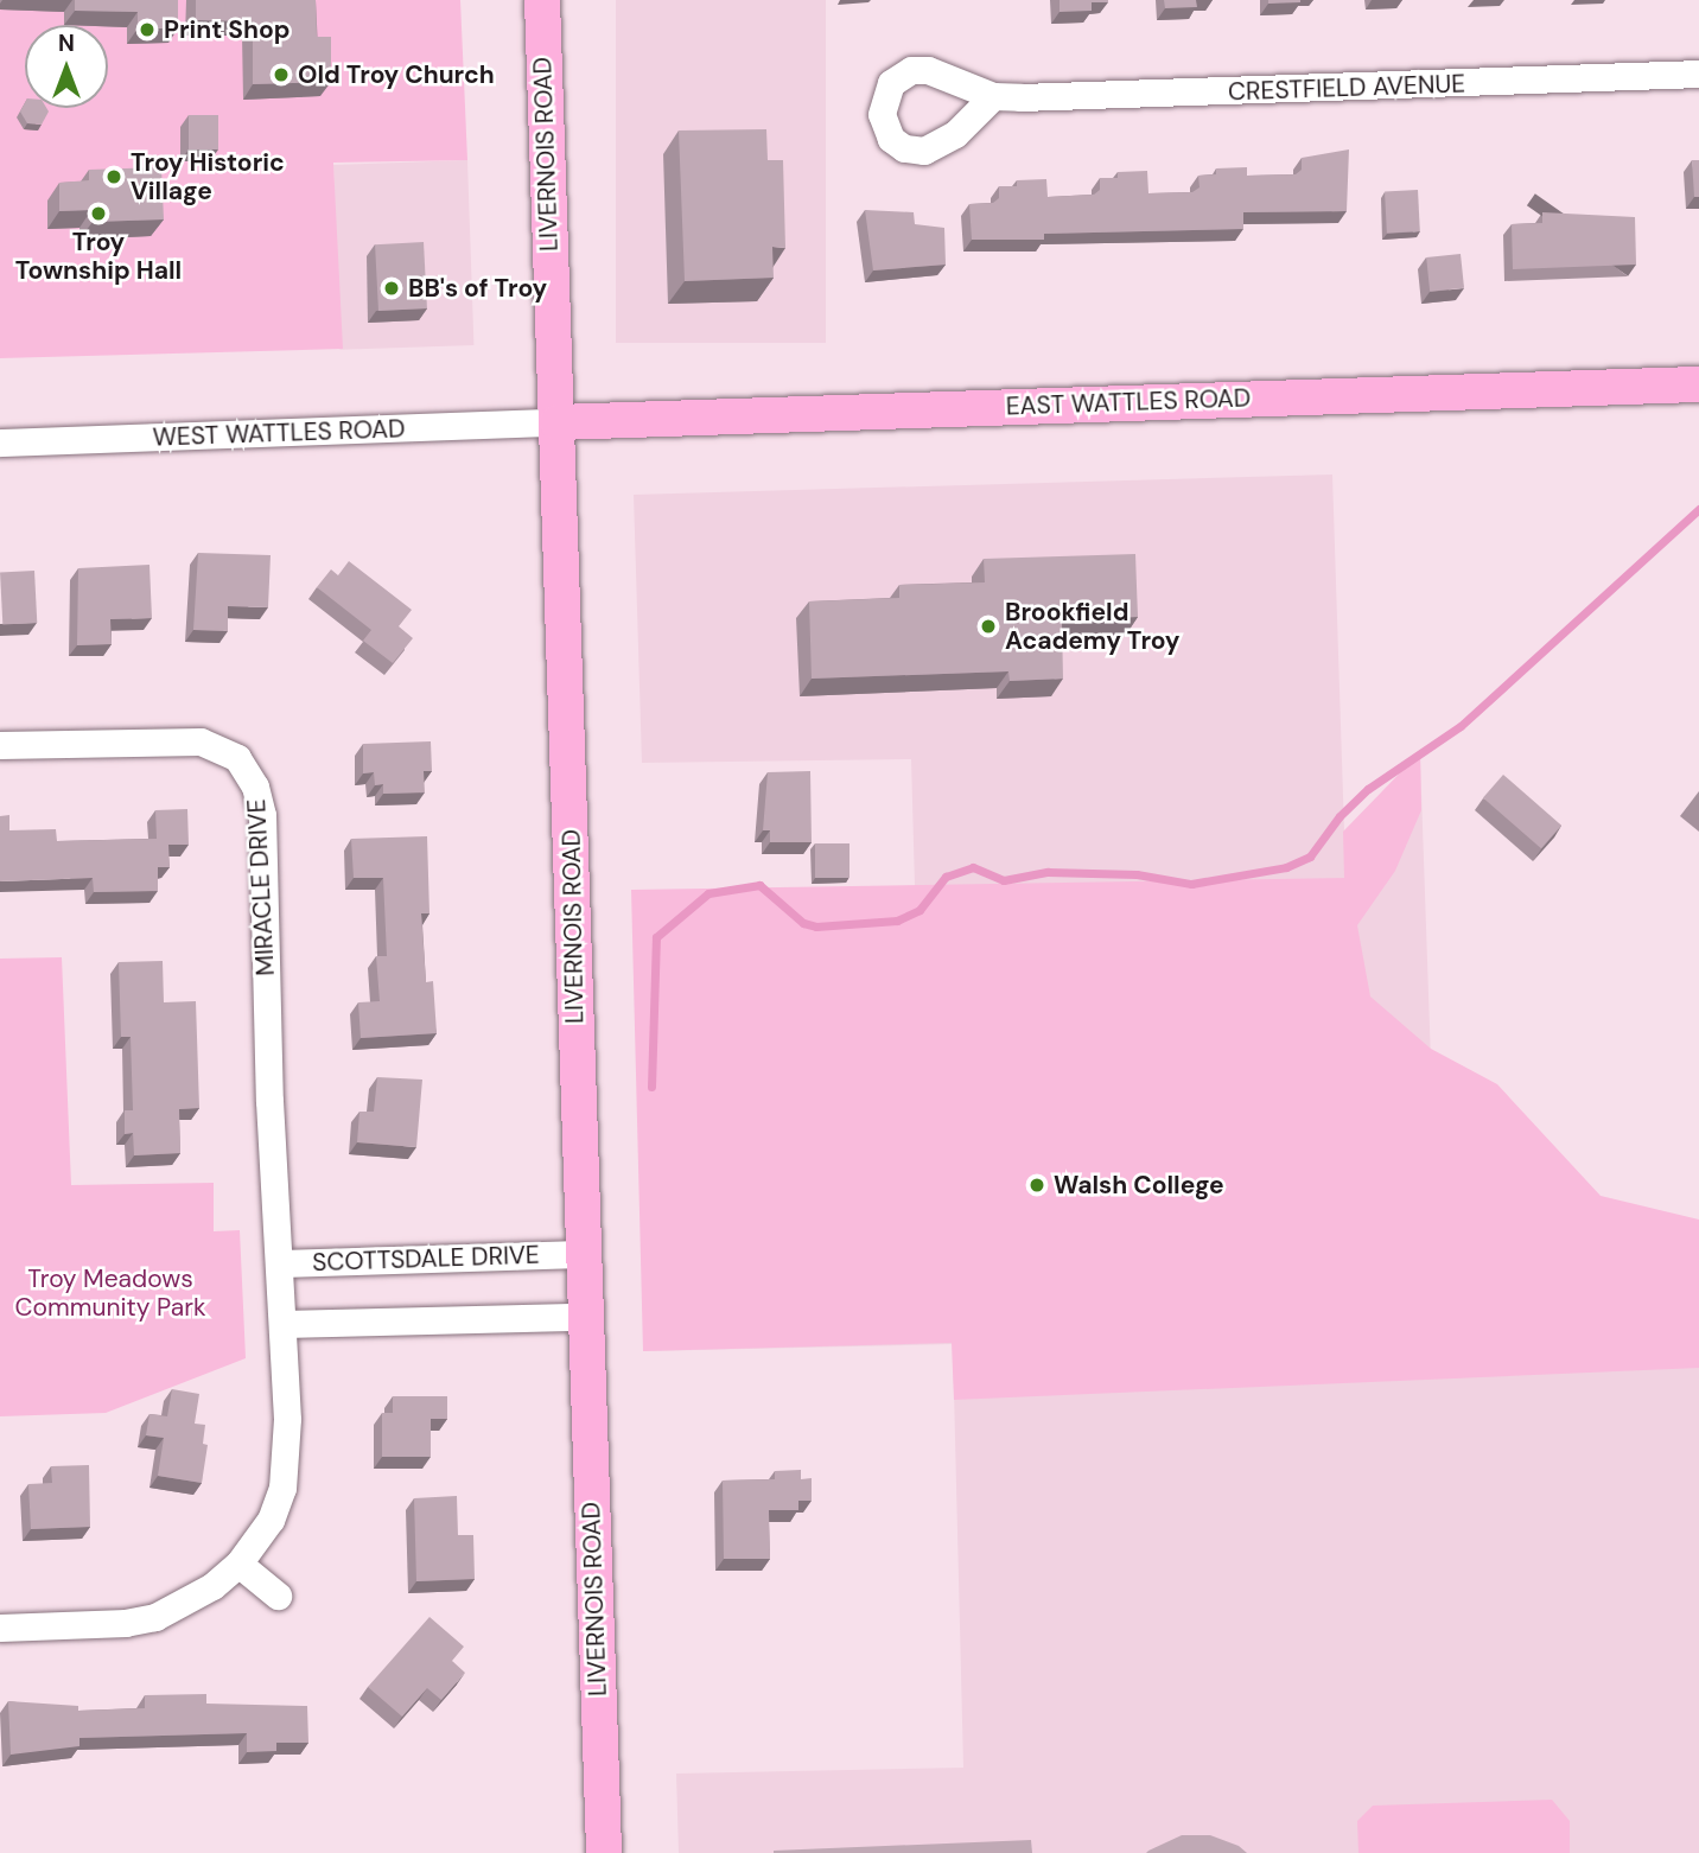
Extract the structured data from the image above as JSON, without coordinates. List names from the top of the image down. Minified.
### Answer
{"streets":{"main road":["LIVERNOIS ROAD","EAST WATTLES ROAD"],"street":["CRESTFIELD AVENUE","WEST WATTLES ROAD","MIRACLE DRIVE","SCOTTSDALE DRIVE"]},"crossings":[["LIVERNOIS ROAD","EAST WATTLES ROAD"],["LIVERNOIS ROAD","WEST WATTLES ROAD"],["LIVERNOIS ROAD","SCOTTSDALE DRIVE"],["EAST WATTLES ROAD","WEST WATTLES ROAD"],["MIRACLE DRIVE","SCOTTSDALE DRIVE"]],"parks":["Troy Meadows Community Park"],"places":["Print Shop","Old Troy Church","Troy Historic Village","Troy Township Hall","BB's of Troy","Brookfield Academy Troy","Walsh College"],"north":"top"}
